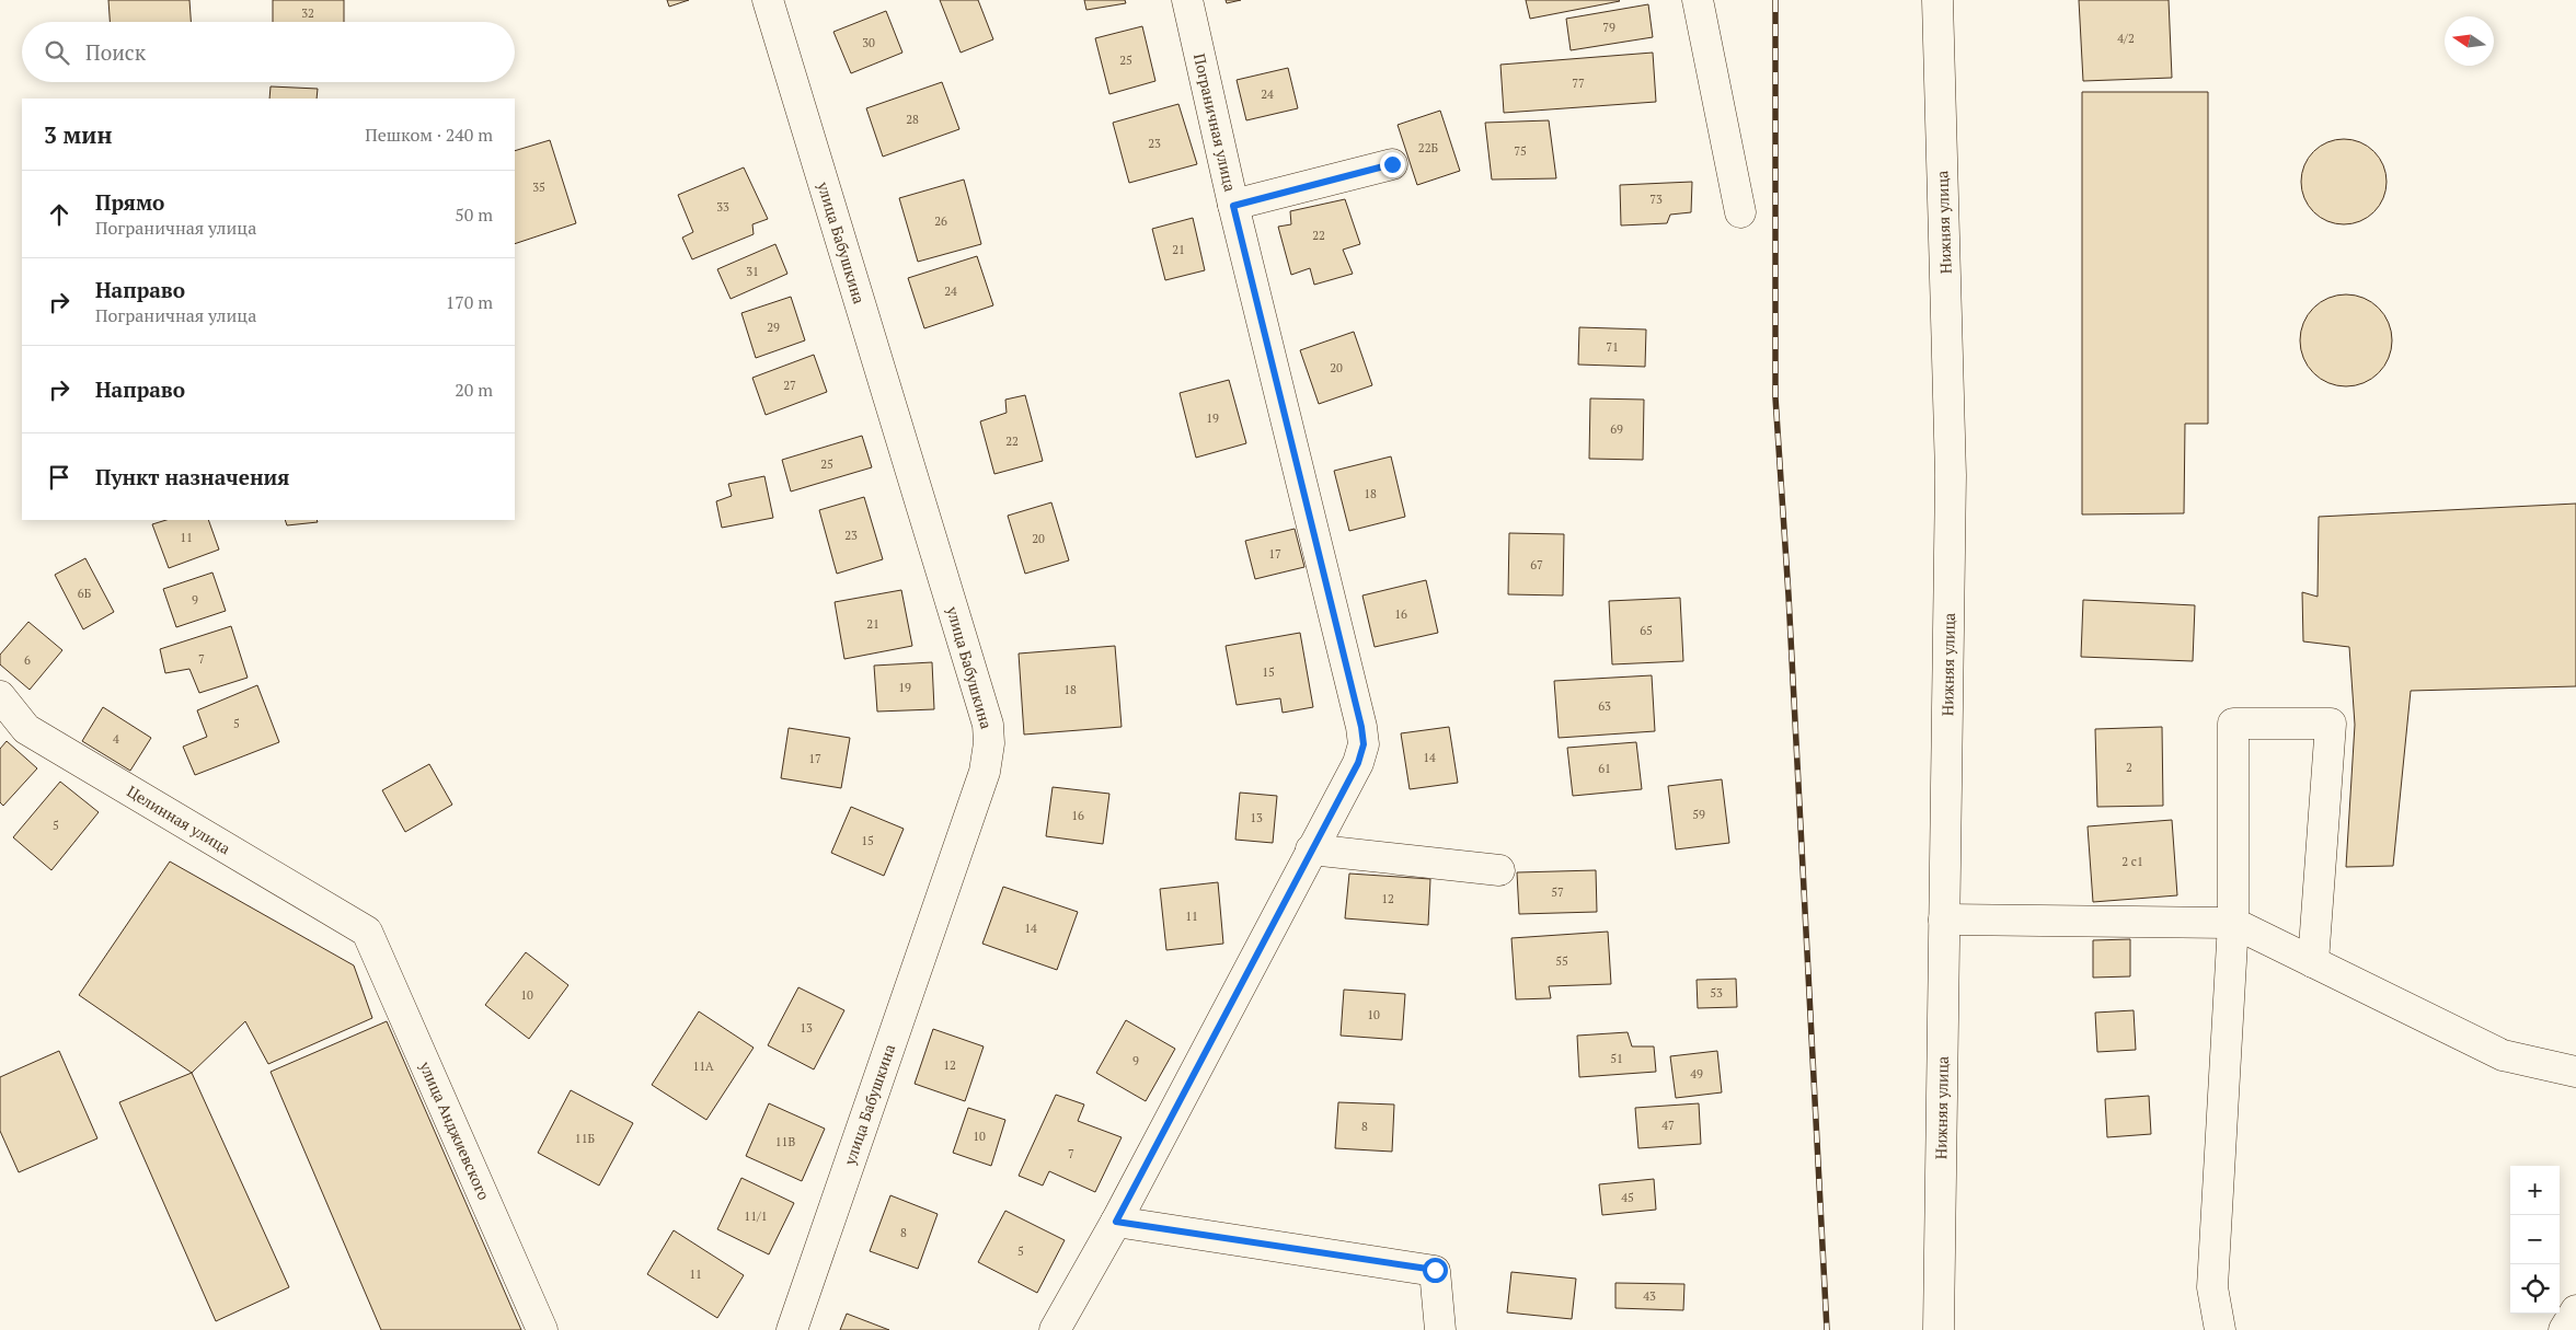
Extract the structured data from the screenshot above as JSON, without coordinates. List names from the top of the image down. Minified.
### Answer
{"streets":{"street":["Пограничная улица","Нижняя улица","улица Бабушкина","Целинная улица","улица Анджиевского"]},"crossings":[["Целинная улица","улица Анджиевского"]],"house_numbers":["32","79","4/2","30","25","77","24","28","23","22Б","75","35","73","33","26","22","21","31","24","29","71","20","27","19","69","22","25","18","23","11","20","17","67","6Б","9","16","21","65","7","6","15","19","18","63","5","4","14","17","2","61","59","16","13","5","15","2 с1","57","12","11","14","55","53","10","10","13","51","9","12","11А","49","47","8","10","11Б","11В","7","45","11/1","8","5","11","43"],"north":"left","page":{"search":"Поиск","heading":["3 мин","Пешком · 240 m"],"list":[["Прямо","Пограничная улица","50 m"],["Направо","Пограничная улица","170 m"],["Направо","20 m"],"Пункт назначения"],"map_buttons":["+","−"]}}
